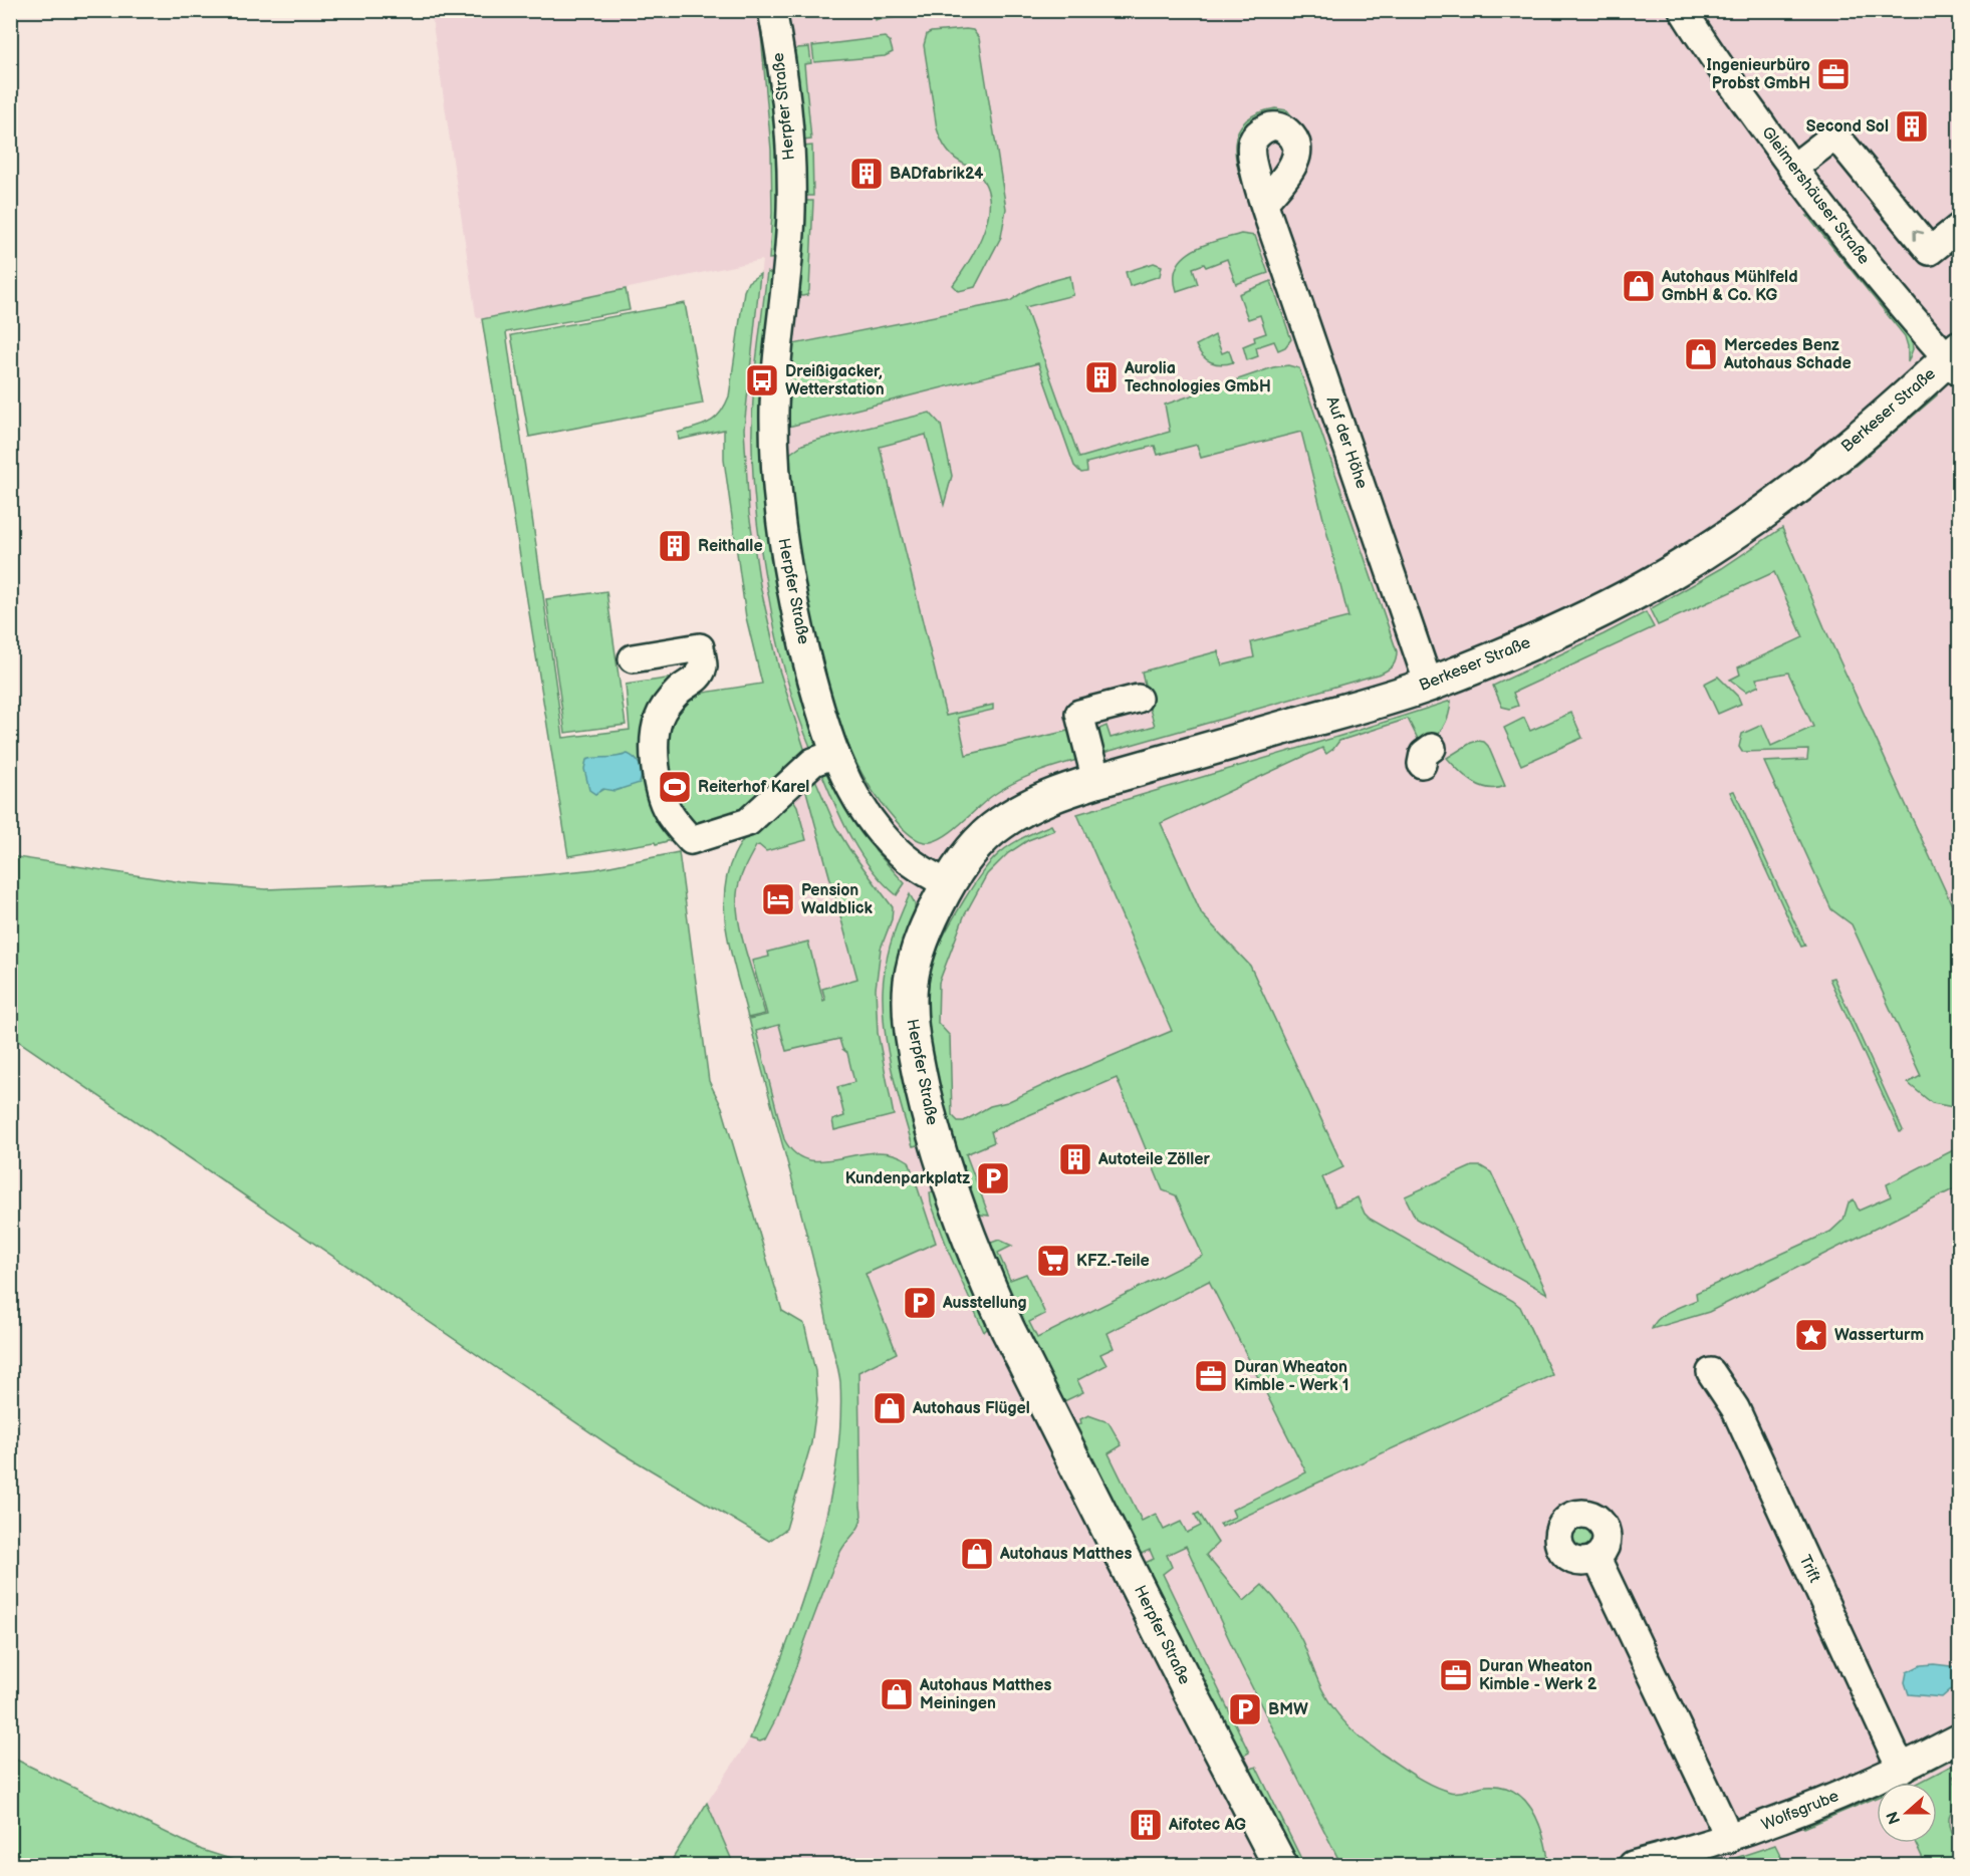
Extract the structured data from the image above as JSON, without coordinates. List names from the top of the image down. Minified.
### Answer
{"streets":{"main road":["Herpfer Straße","Berkeser Straße"],"street":["Gleimershäuser Straße","Auf der Höhe","Trift","Wolfsgrube"]},"crossings":[["Herpfer Straße","Berkeser Straße"],["Gleimershäuser Straße","Berkeser Straße"],["Berkeser Straße","Auf der Höhe"],["Trift","Wolfsgrube"]],"places":{"office":["Ingenieurbüro Probst GmbH","Duran Wheaton Kimble - Werk 1","Duran Wheaton Kimble - Werk 2"],"building":["Second Sol","BADfabrik24","Aurolia Technologies GmbH","Reithalle","Autoteile Zöller","Aifotec AG"],"shop":["Autohaus Mühlfeld GmbH & Co. KG","Mercedes Benz Autohaus Schade","Autohaus Flügel","Autohaus Matthes","Autohaus Matthes Meiningen"],"bus stop":["Dreißigacker, Wetterstation"],"sports":["Reiterhof Karel"],"hotel":["Pension Waldblick"],"parking":["Kundenparkplatz","Ausstellung","BMW"],"supermarket":["KFZ.-Teile"],"place":["Wasserturm"]},"north":"left"}
